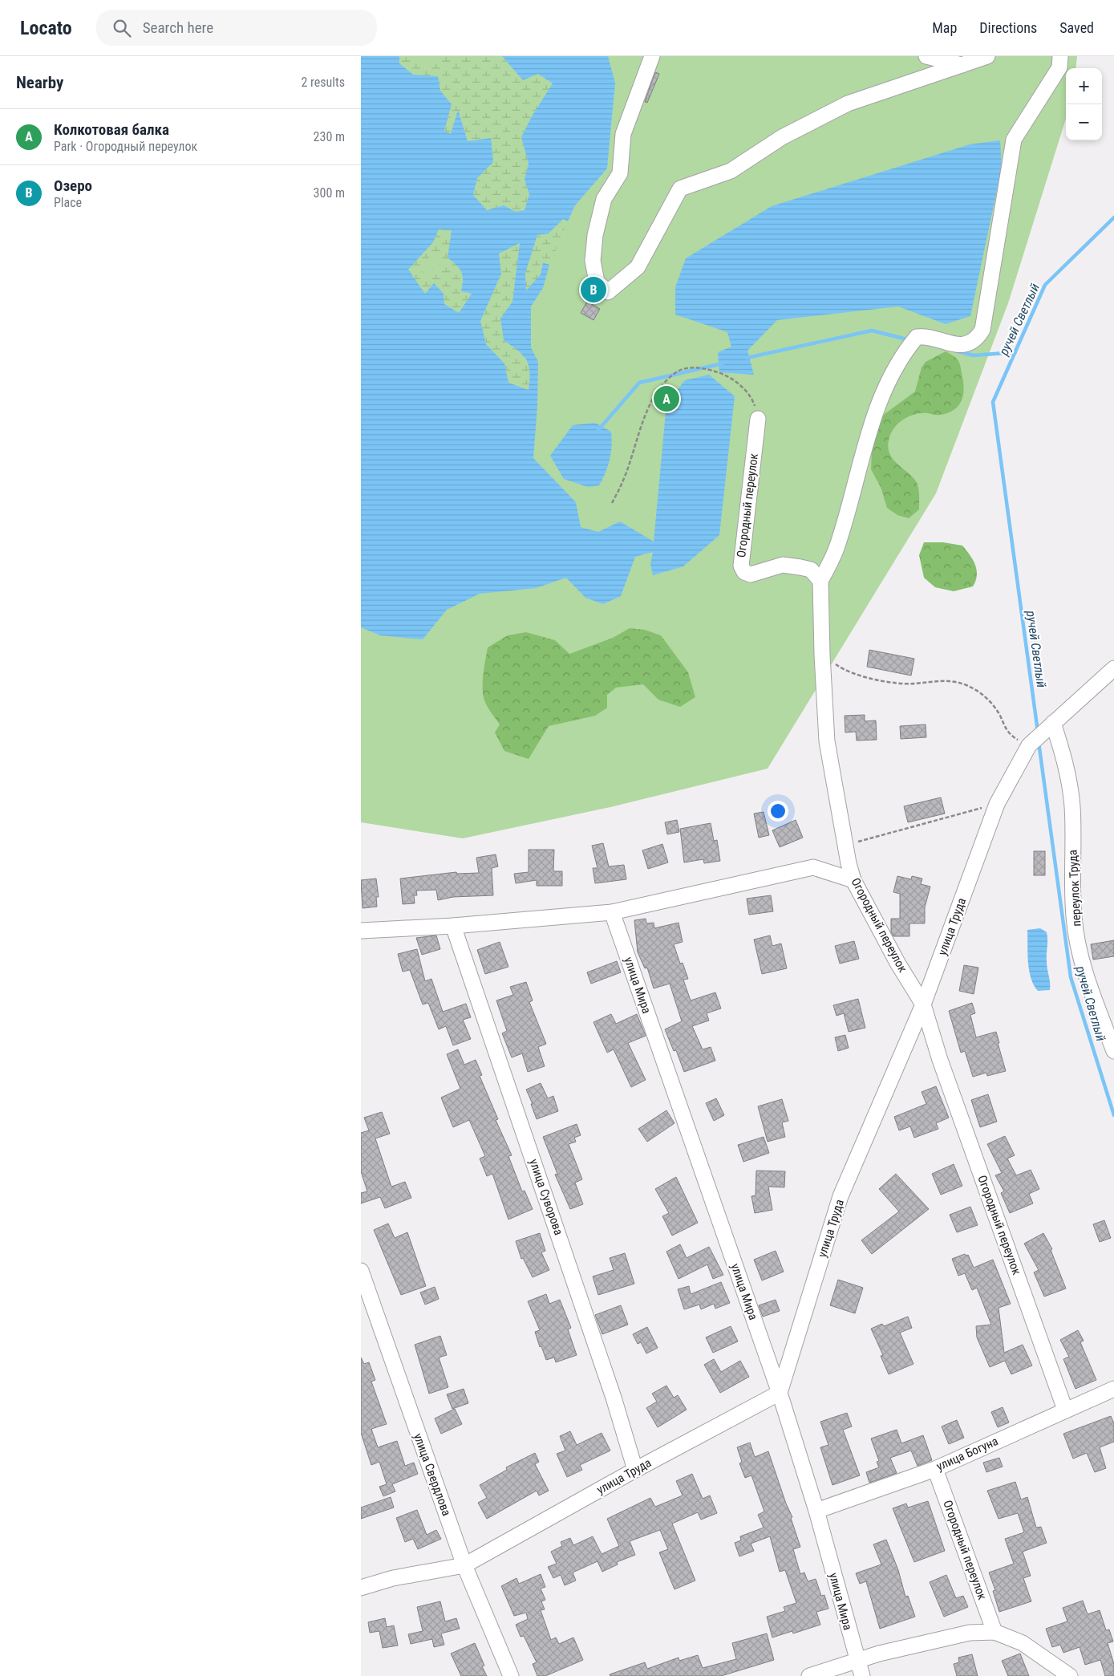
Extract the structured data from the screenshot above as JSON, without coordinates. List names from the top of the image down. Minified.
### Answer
{"streets":{"street":["Огородный переулок","переулок Труда","улица Труда","улица Мира","улица Суворова","улица Богуна","улица Свердлова"]},"crossings":[["Огородный переулок","улица Труда"],["Огородный переулок","улица Богуна"],["переулок Труда","улица Труда"],["улица Труда","улица Мира"],["улица Труда","улица Суворова"],["улица Труда","улица Свердлова"],["улица Мира","улица Богуна"]],"water":["ручей Светлый"],"page":{"header":"Locato","search":"Search here","nav":["Map","Directions","Saved"],"heading":["Nearby","2 results"],"map_buttons":["+","−"],"list":[{"mark":"A","name":"Колкотовая балка","note":"Park · Огородный переулок","value":"230 m"},{"mark":"B","name":"Озеро","note":"Place","value":"300 m"}],"pins":["B","A"]}}
